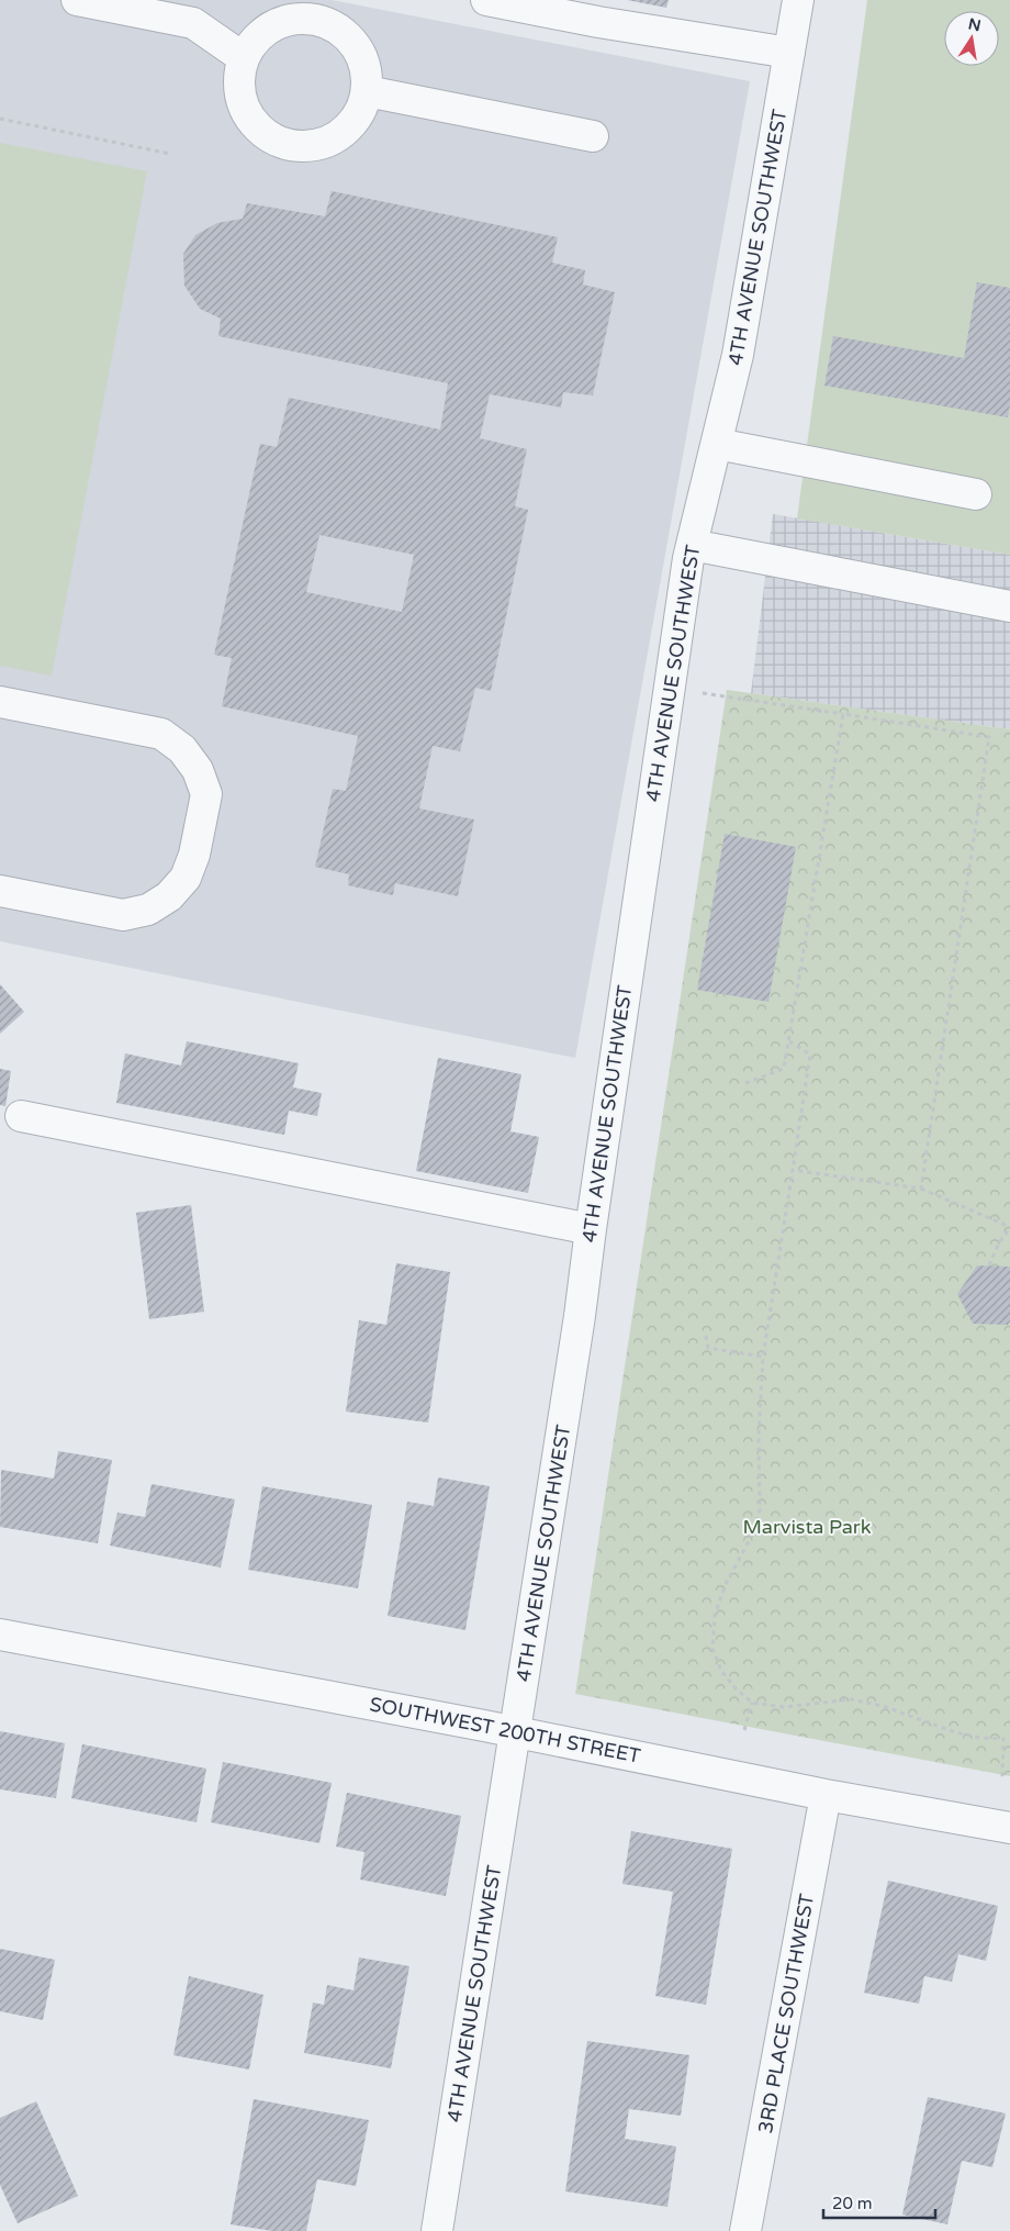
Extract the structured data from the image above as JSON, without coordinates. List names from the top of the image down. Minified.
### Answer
{"streets":{"street":["4TH AVENUE SOUTHWEST","SOUTHWEST 200TH STREET","3RD PLACE SOUTHWEST"]},"crossings":[["4TH AVENUE SOUTHWEST","SOUTHWEST 200TH STREET"],["SOUTHWEST 200TH STREET","3RD PLACE SOUTHWEST"]],"parks":["Marvista Park"],"scale_bar":"20 m","north":"top"}
